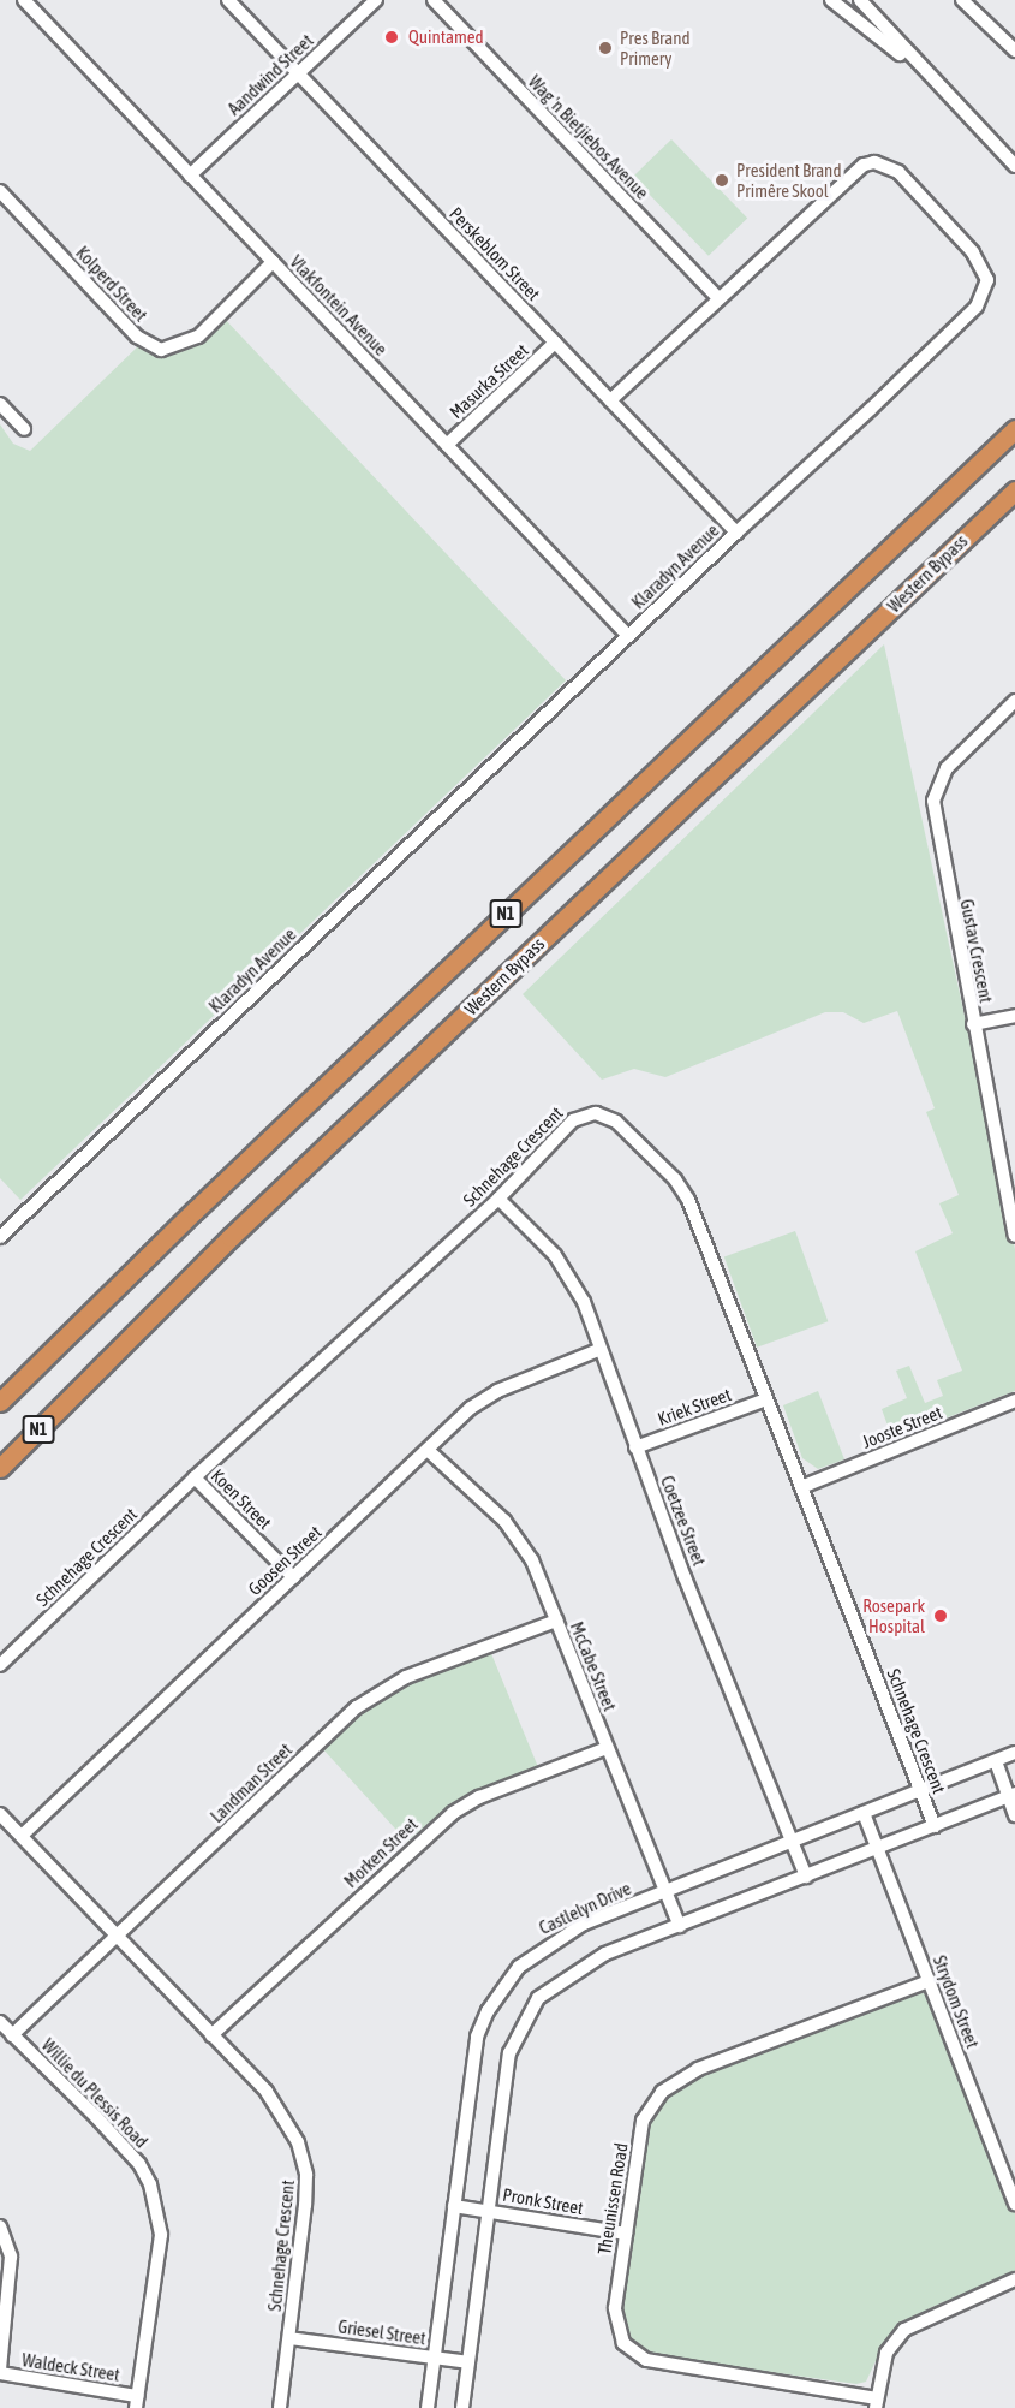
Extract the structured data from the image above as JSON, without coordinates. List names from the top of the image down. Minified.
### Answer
{"streets":{"highway":["Western Bypass","N1"],"street":["Aandwind Street","Wag 'n Bietjiebos Avenue","Perskeblom Street","Kolperd Street","Vlakfontein Avenue","Masurka Street","Klaradyn Avenue","Gustav Crescent","Schnehage Crescent","Kriek Street","Jooste Street","Koen Street","Coetzee Street","Goosen Street","McCabe Street","Landman Street","Morken Street","Castlelyn Drive","Strydom Street","Willie du Plessis Road","Theunissen Road","Pronk Street","Griesel Street","Waldeck Street"]},"crossings":[["Aandwind Street","Perskeblom Street"],["Aandwind Street","Vlakfontein Avenue"],["Wag 'n Bietjiebos Avenue","Klaradyn Avenue"],["Perskeblom Street","Masurka Street"],["Perskeblom Street","Klaradyn Avenue"],["Kolperd Street","Vlakfontein Avenue"],["Vlakfontein Avenue","Masurka Street"],["Vlakfontein Avenue","Klaradyn Avenue"],["Schnehage Crescent","Kriek Street"],["Schnehage Crescent","Jooste Street"],["Schnehage Crescent","Koen Street"],["Schnehage Crescent","Coetzee Street"],["Schnehage Crescent","Goosen Street"],["Schnehage Crescent","Landman Street"],["Schnehage Crescent","Morken Street"],["Schnehage Crescent","Castlelyn Drive"],["Schnehage Crescent","Griesel Street"],["Kriek Street","Coetzee Street"],["Koen Street","Goosen Street"],["Coetzee Street","Goosen Street"],["Coetzee Street","Castlelyn Drive"],["Goosen Street","McCabe Street"],["McCabe Street","Landman Street"],["McCabe Street","Morken Street"],["McCabe Street","Castlelyn Drive"],["Landman Street","Willie du Plessis Road"],["Castlelyn Drive","Strydom Street"],["Castlelyn Drive","Pronk Street"],["Castlelyn Drive","Griesel Street"],["Strydom Street","Theunissen Road"],["Willie du Plessis Road","Waldeck Street"],["Theunissen Road","Pronk Street"]],"places":["Quintamed","Pres Brand Primery","President Brand Primêre Skool","Rosepark Hospital"]}
